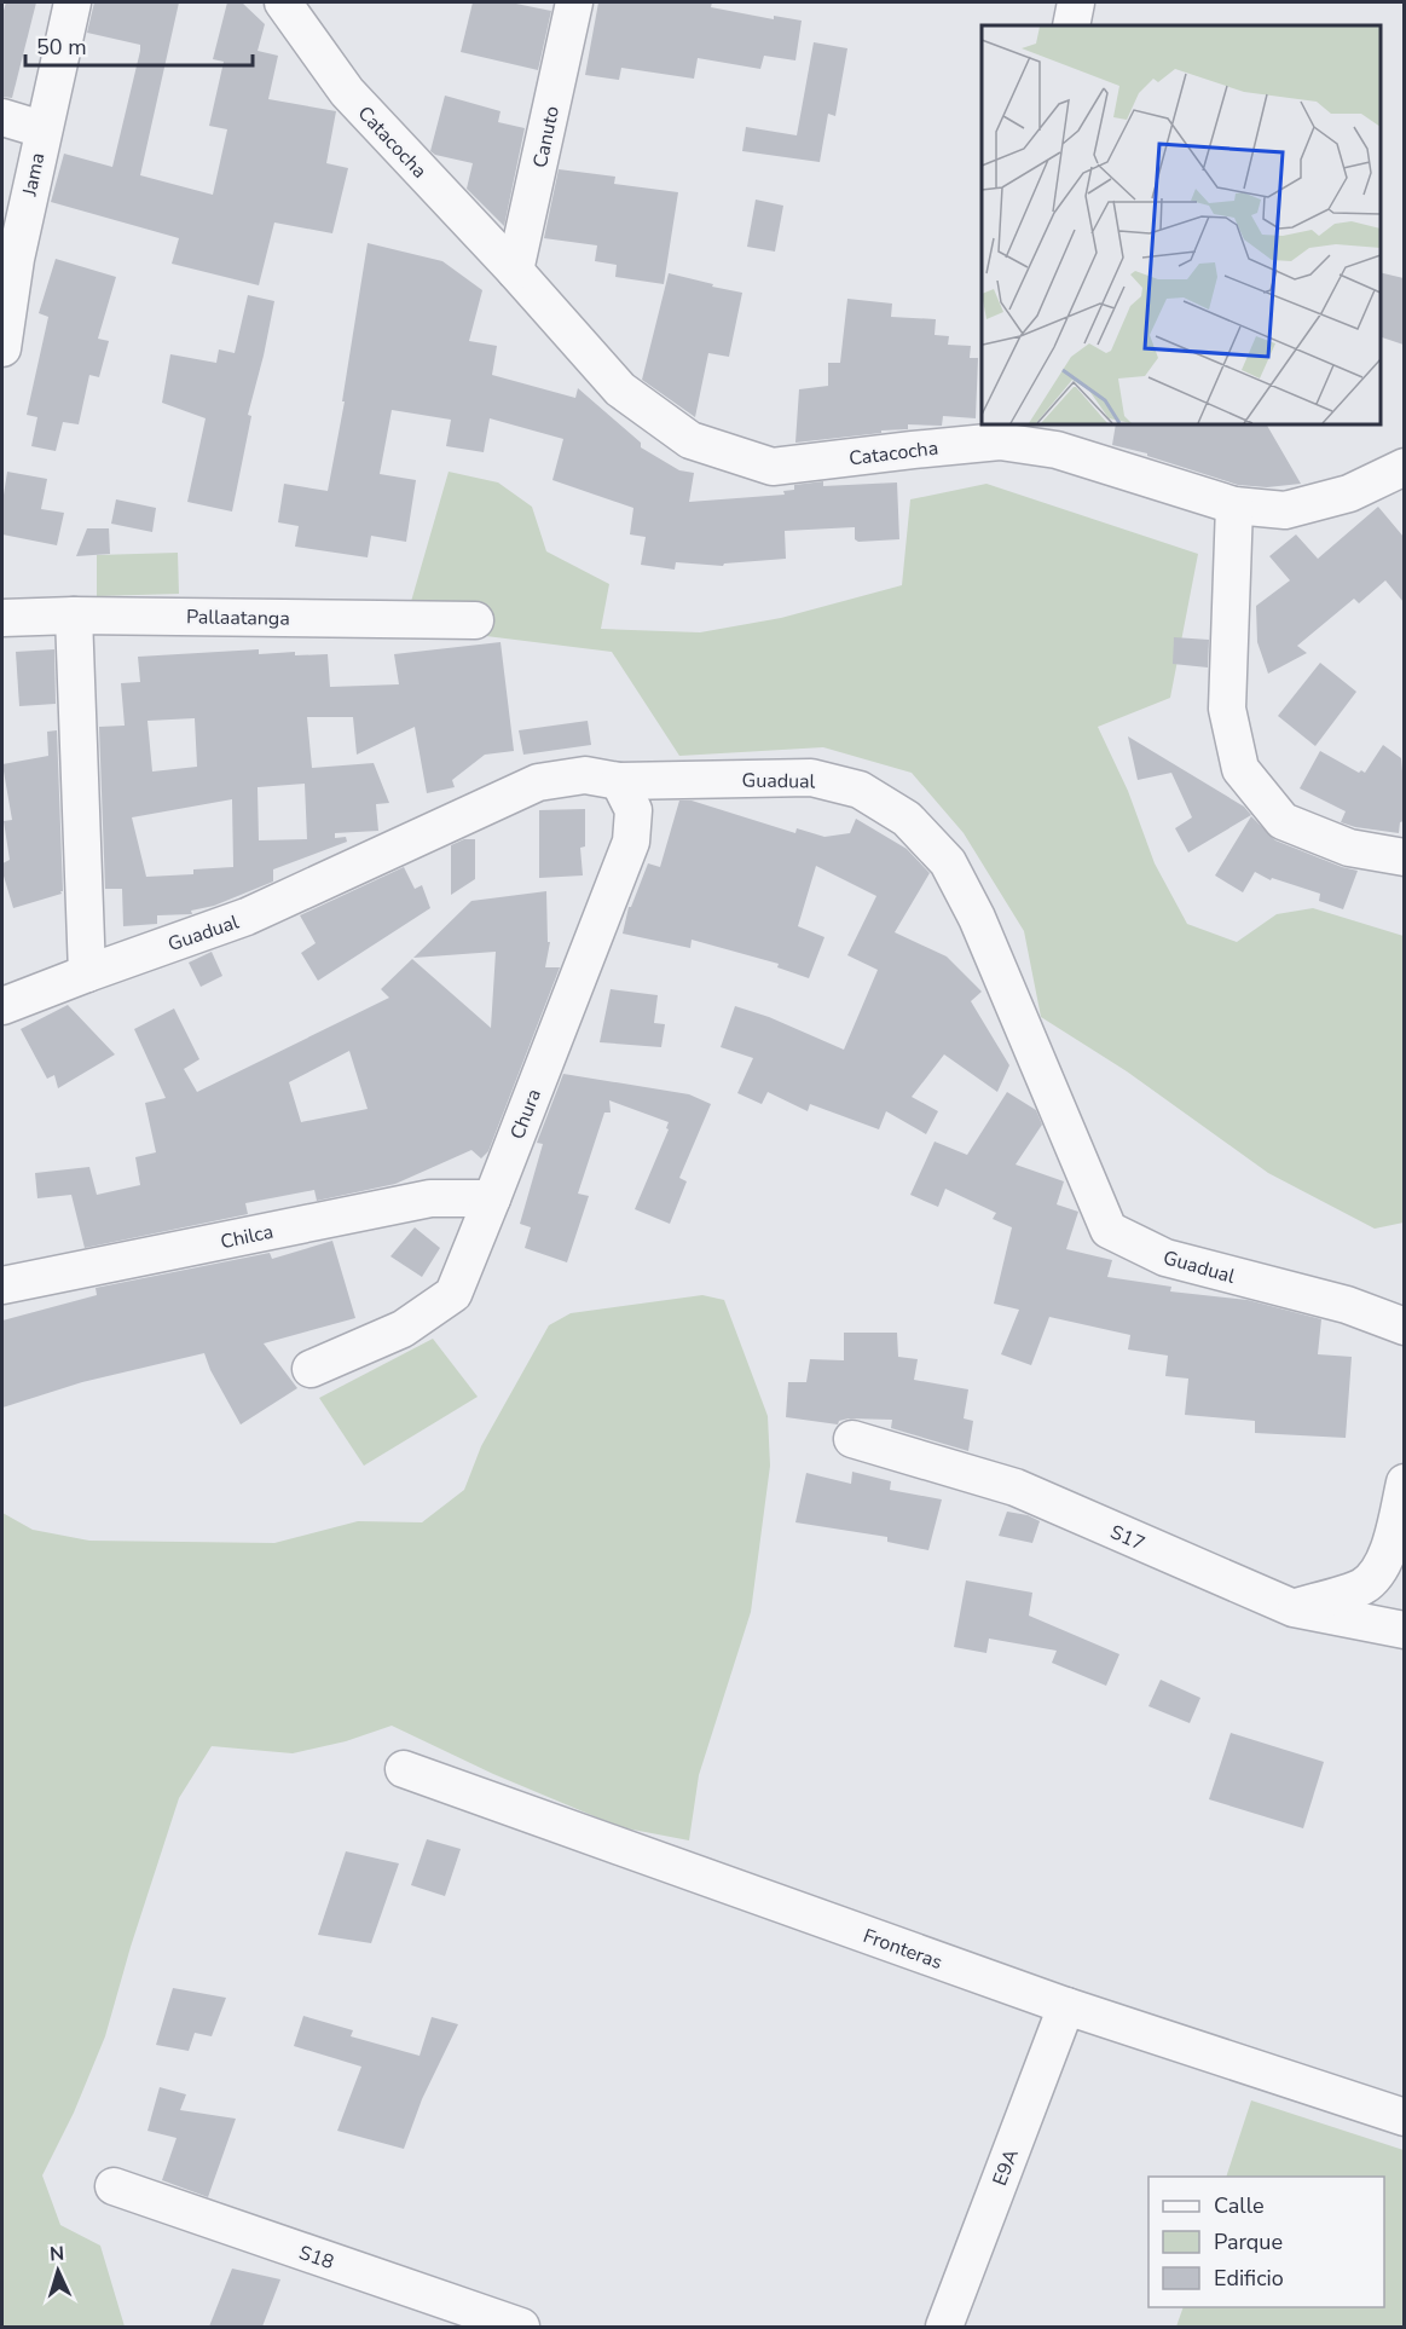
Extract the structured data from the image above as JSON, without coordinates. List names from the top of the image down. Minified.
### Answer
{"streets":{"street":["Canuto","Catacocha","Jama","Pallaatanga","Guadual","Chura","Chilca","S17","Fronteras","E9A","S18"]},"crossings":[["Canuto","Catacocha"],["Guadual","Chura"],["Chura","Chilca"],["Fronteras","E9A"]],"legend":["Calle","Parque","Edificio"],"scale_bar":"50 m","north":"top"}
